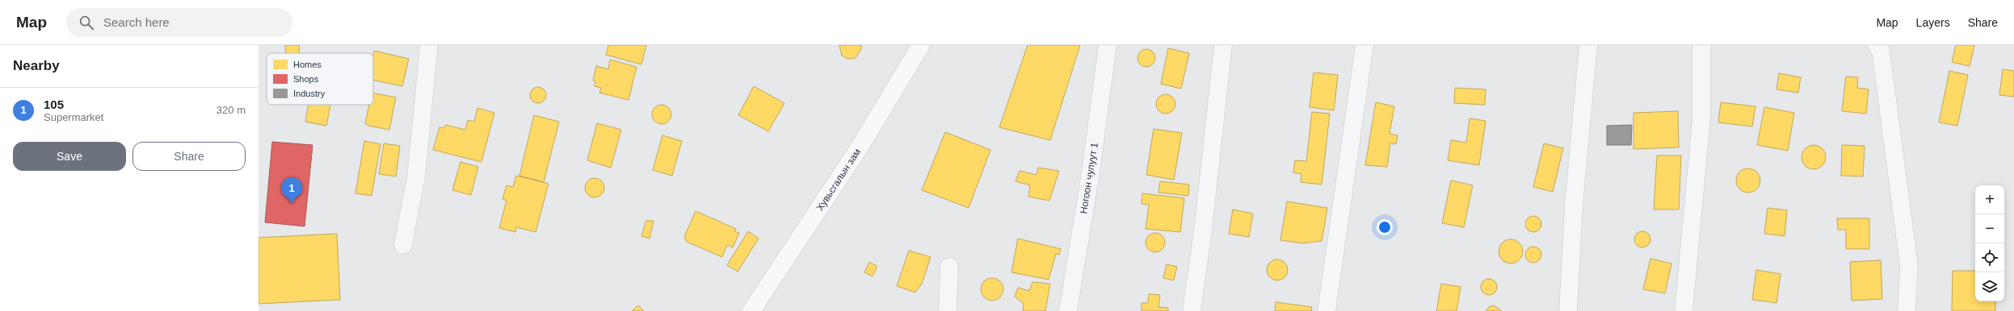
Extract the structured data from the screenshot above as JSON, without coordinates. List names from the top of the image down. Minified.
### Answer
{"streets":{"main road":["Хувьсгалын зам"],"street":["Ногоон чулуут 1"]},"legend":["Homes","Shops","Industry"],"page":{"header":"Map","search":"Search here","nav":["Map","Layers","Share"],"heading":"Nearby","list":[{"mark":"1","name":"105","note":"Supermarket","value":"320 m"}],"buttons":["Save","Share"],"pins":"1","map_buttons":["+","−"]}}
